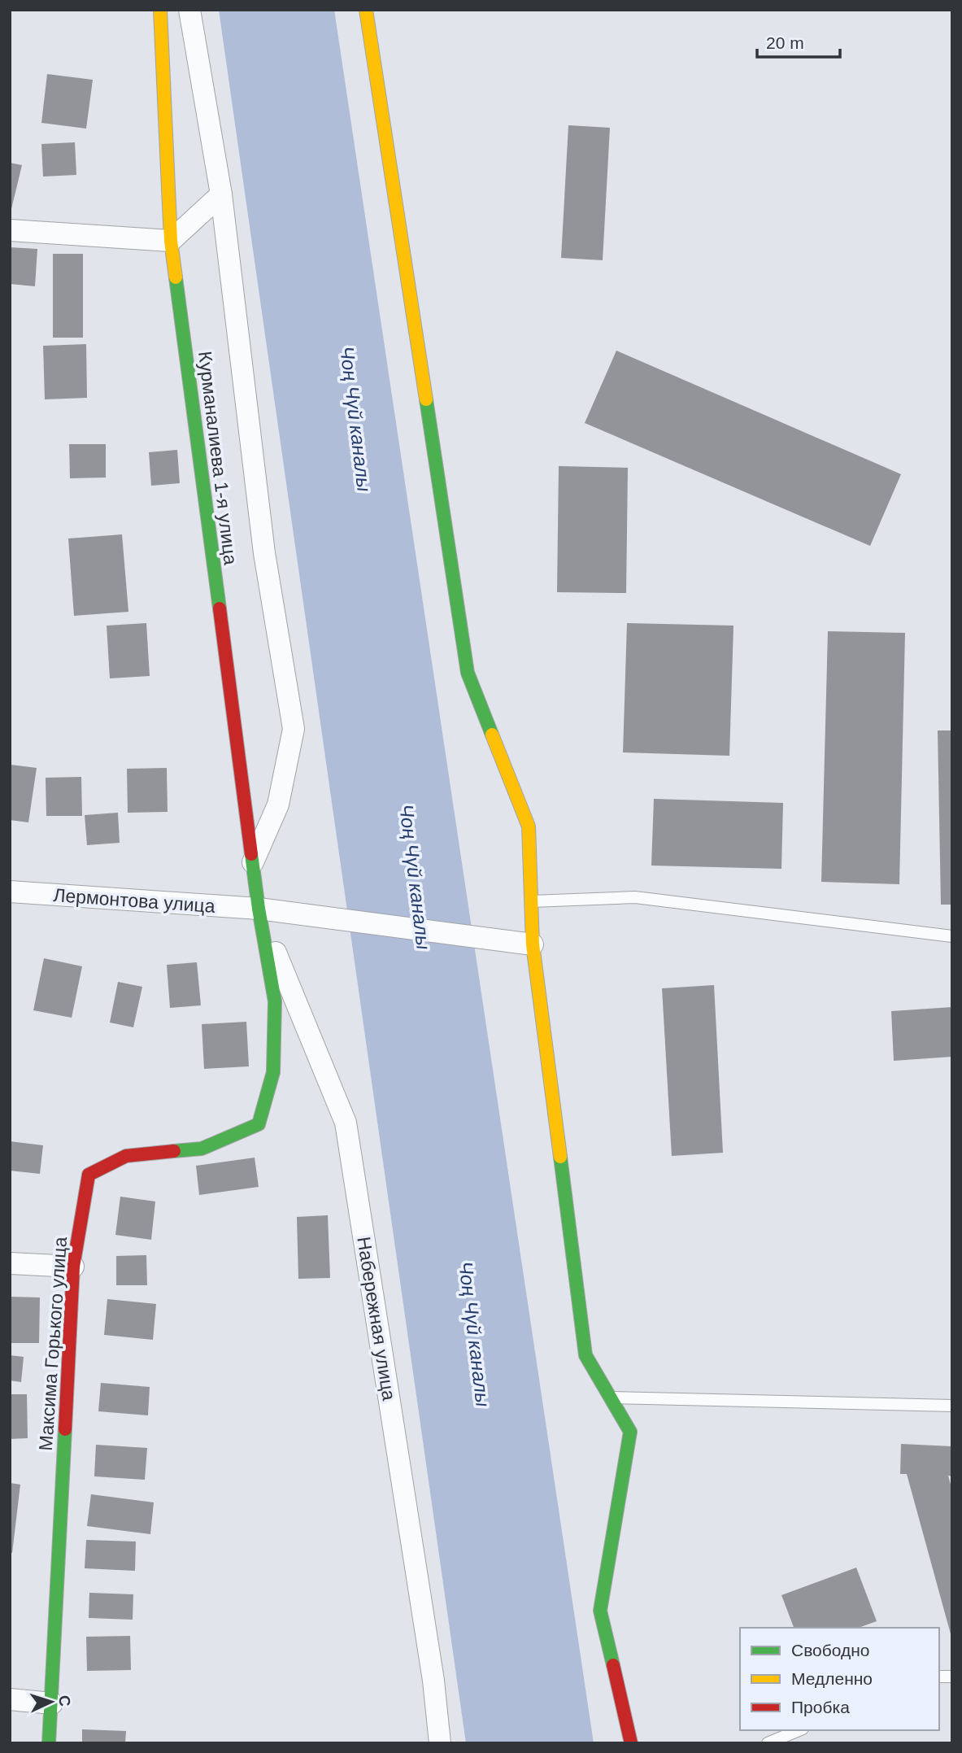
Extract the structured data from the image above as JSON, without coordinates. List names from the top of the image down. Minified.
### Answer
{"streets":{"street":["Курманалиева 1-я улица","Лермонтова улица","Набережная улица","Максима Горького улица"]},"crossings":[["Курманалиева 1-я улица","Лермонтова улица"],["Курманалиева 1-я улица","Набережная улица"],["Курманалиева 1-я улица","Максима Горького улица"],["Лермонтова улица","Набережная улица"],["Лермонтова улица","Максима Горького улица"],["Набережная улица","Максима Горького улица"]],"water":["Чоң Чүй каналы"],"legend":["Свободно","Медленно","Пробка"],"scale_bar":"20 m","north":"right"}
